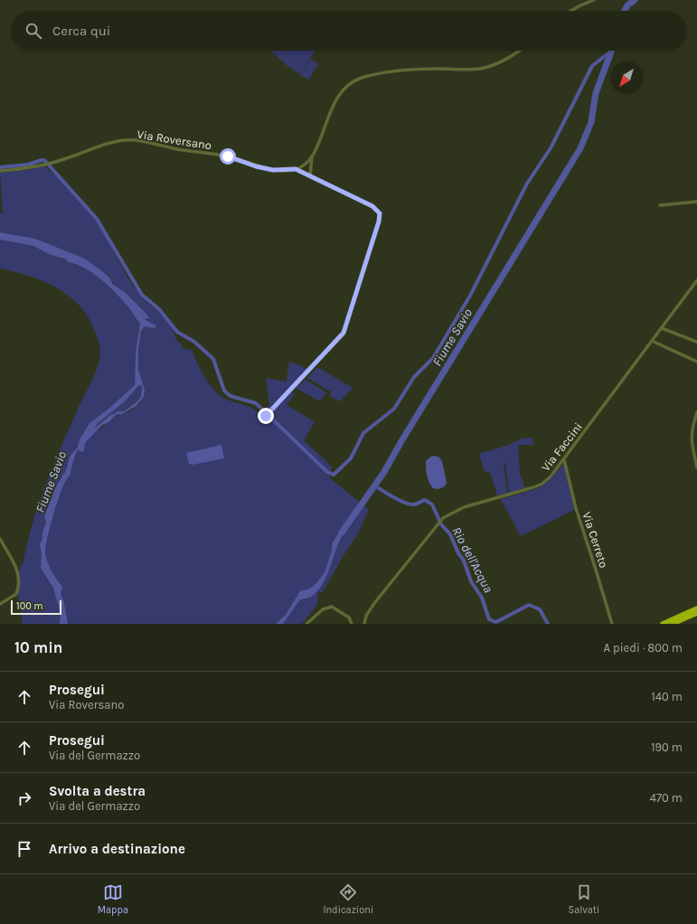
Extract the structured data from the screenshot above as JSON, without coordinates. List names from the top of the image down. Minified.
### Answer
{"streets":{"street":["Via Roversano","Via Faccini","Via Cerreto"]},"crossings":[["Via Faccini","Via Cerreto"]],"water":["Fiume Savio","Rio dell'Acqua"],"scale_bar":"100 m","north":"bottom left","page":{"search":"Cerca qui","scale":"100 m","heading":["10 min","A piedi · 800 m"],"list":[["Prosegui","Via Roversano","140 m"],["Prosegui","Via del Germazzo","190 m"],["Svolta a destra","Via del Germazzo","470 m"],"Arrivo a destinazione"],"nav":["Mappa","Indicazioni","Salvati"]}}
